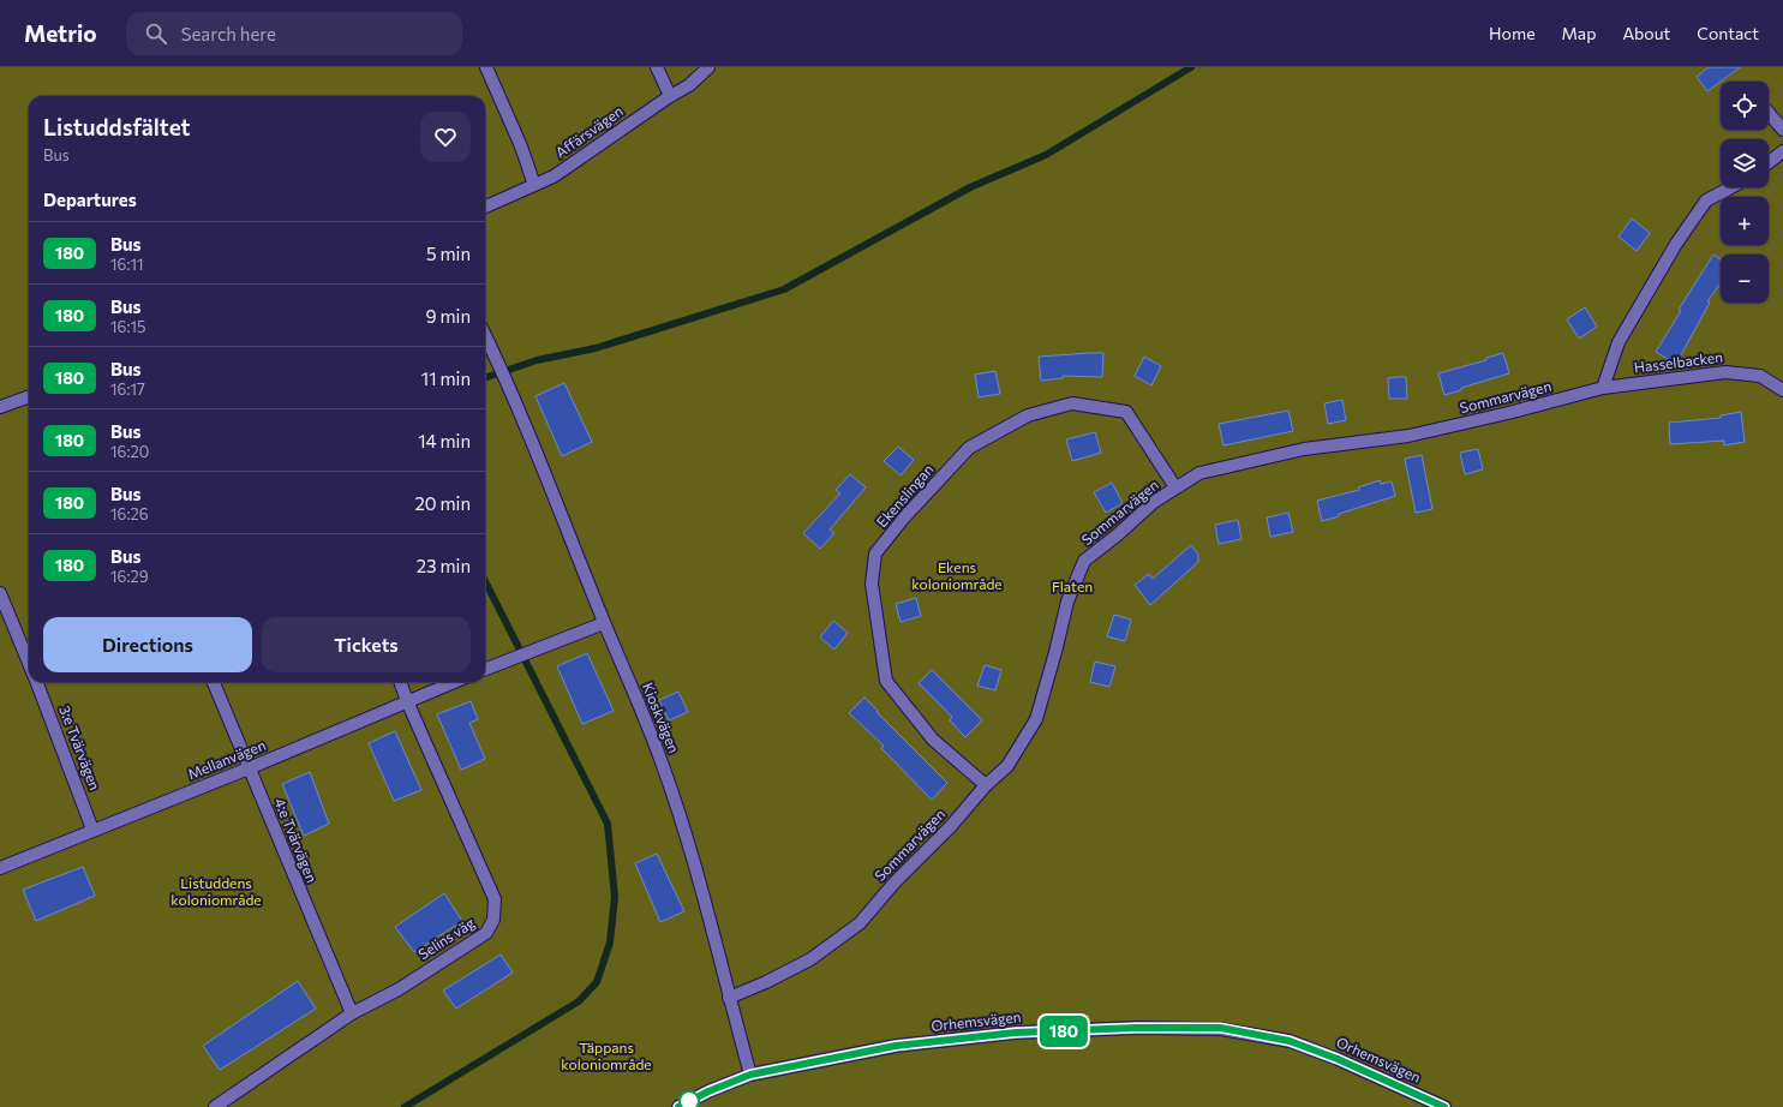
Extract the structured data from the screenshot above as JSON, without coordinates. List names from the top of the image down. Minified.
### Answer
{"streets":{"street":["Affärsvägen","Hasselbacken","Sommarvägen","Ekenslingan","Kioskvägen","3:e Tvärvägen","Mellanvägen","4:e Tvärvägen","Selins väg","Orhemsvägen"]},"crossings":[["Hasselbacken","Sommarvägen"],["Sommarvägen","Ekenslingan"],["Sommarvägen","Kioskvägen"],["Kioskvägen","Orhemsvägen"],["3:e Tvärvägen","Mellanvägen"],["Mellanvägen","4:e Tvärvägen"],["Mellanvägen","Selins väg"],["4:e Tvärvägen","Selins väg"]],"parks":["Ekens koloniområde","Flaten","Listuddens koloniområde","Täppans koloniområde"],"lines":["bus line 180"],"page":{"header":"Metrio","search":"Search here","nav":["Home","Map","About","Contact"],"on_map":"180","map_buttons":["+","−"],"heading":[["Listuddsfältet","Bus"],"Departures"],"list":[{"mark":"180","name":"Bus","note":"16:11","value":"5 min"},{"mark":"180","name":"Bus","note":"16:15","value":"9 min"},{"mark":"180","name":"Bus","note":"16:17","value":"11 min"},{"mark":"180","name":"Bus","note":"16:20","value":"14 min"},{"mark":"180","name":"Bus","note":"16:26","value":"20 min"},{"mark":"180","name":"Bus","note":"16:29","value":"23 min"}],"buttons":["Directions","Tickets"]}}
